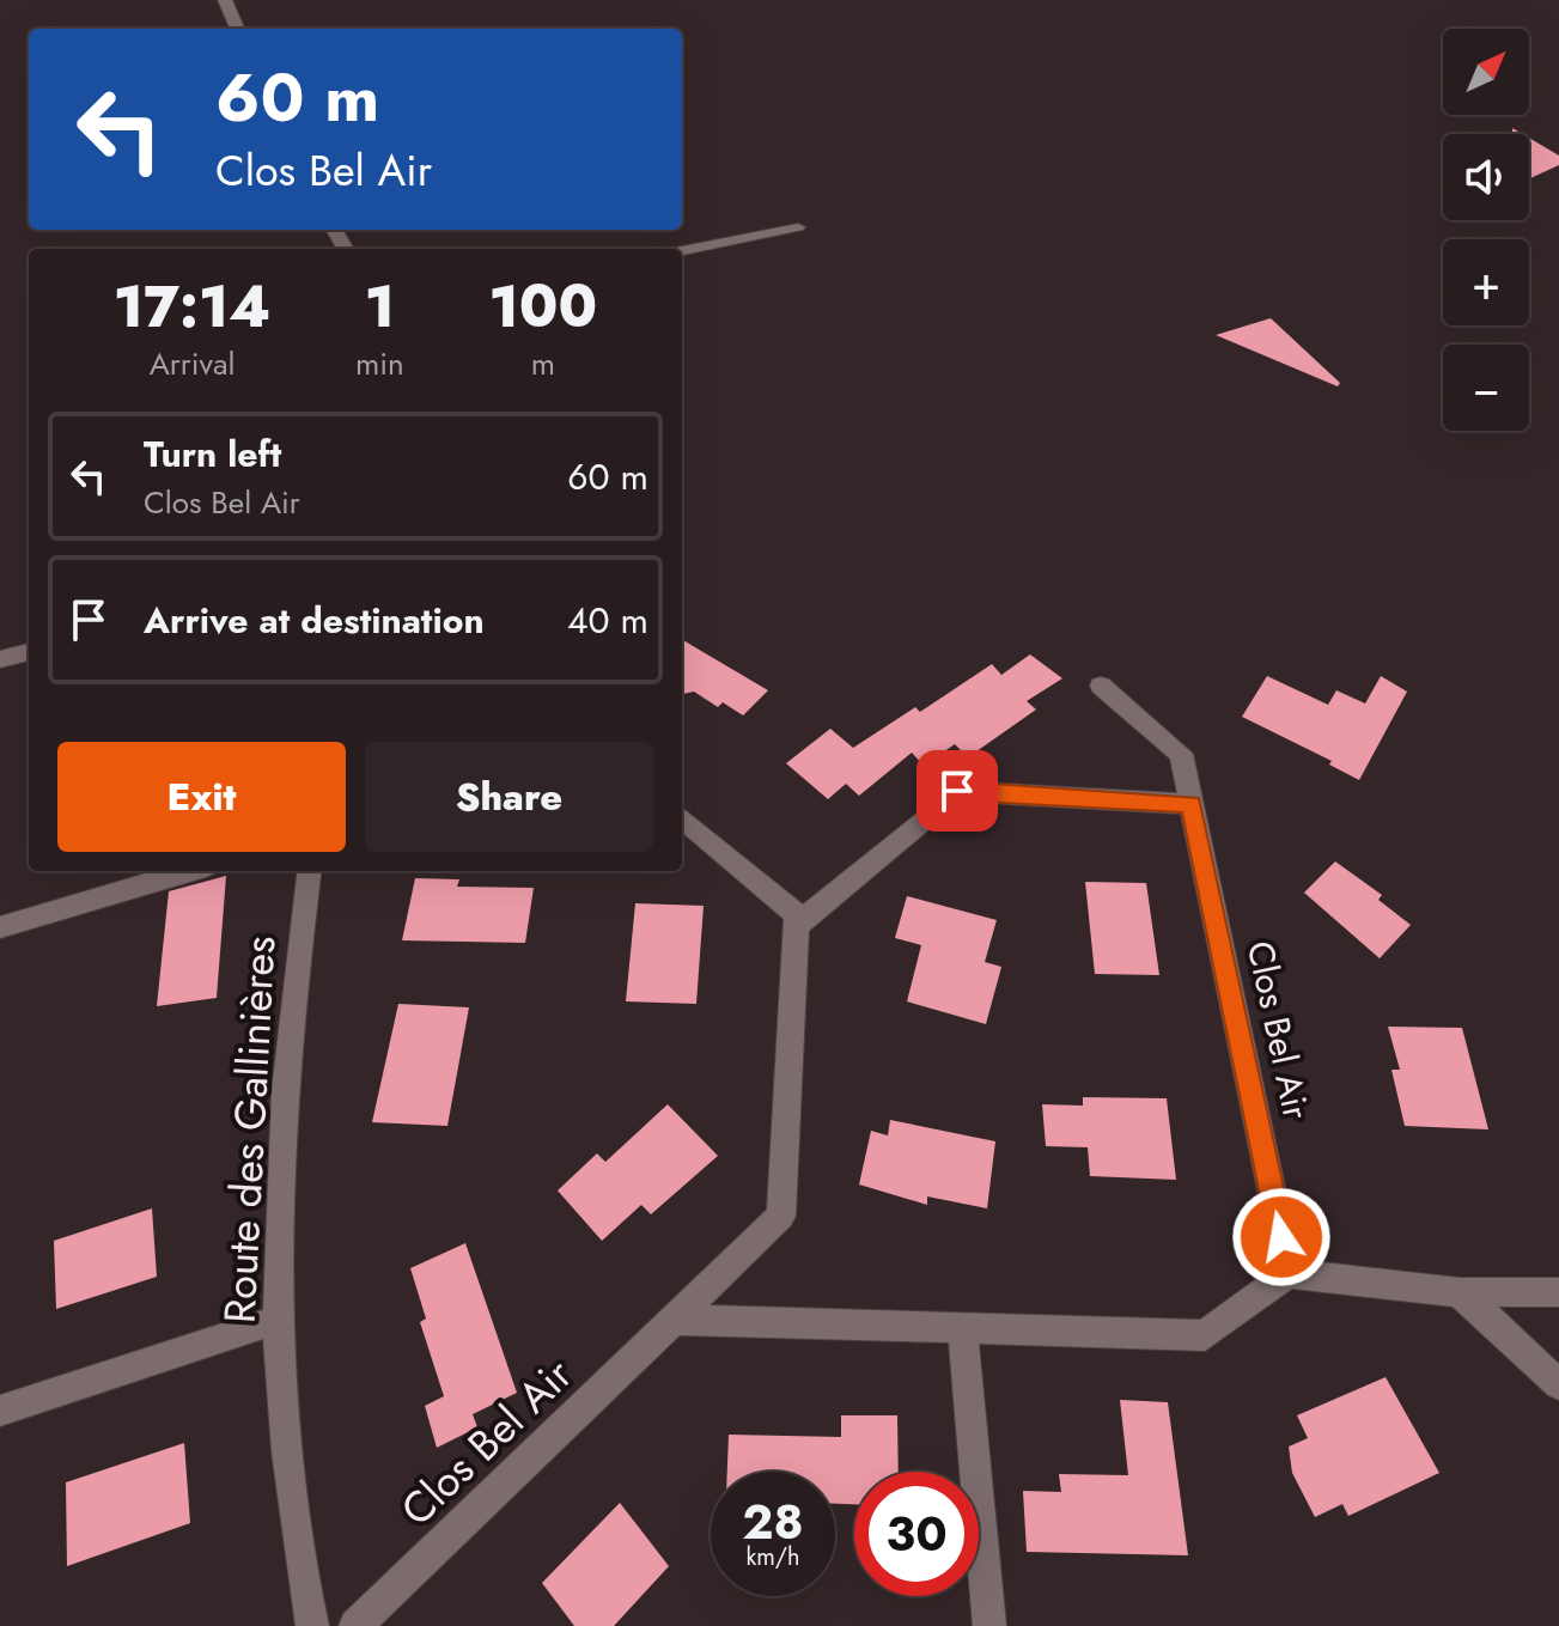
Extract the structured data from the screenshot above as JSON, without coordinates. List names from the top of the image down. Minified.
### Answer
{"streets":{"street":["Clos Bel Air","Route des Gallinières"]},"north":"top right","page":{"map_buttons":["+","−"],"turn":["60 m","Clos Bel Air"],"eta":["17:14","Arrival","1","min","100","m"],"list":[{"name":"Turn left","note":"Clos Bel Air","value":"60 m"},{"name":"Arrive at destination","value":"40 m"}],"buttons":["Exit","Share"],"speed":"28 km/h","limit":"30"}}
